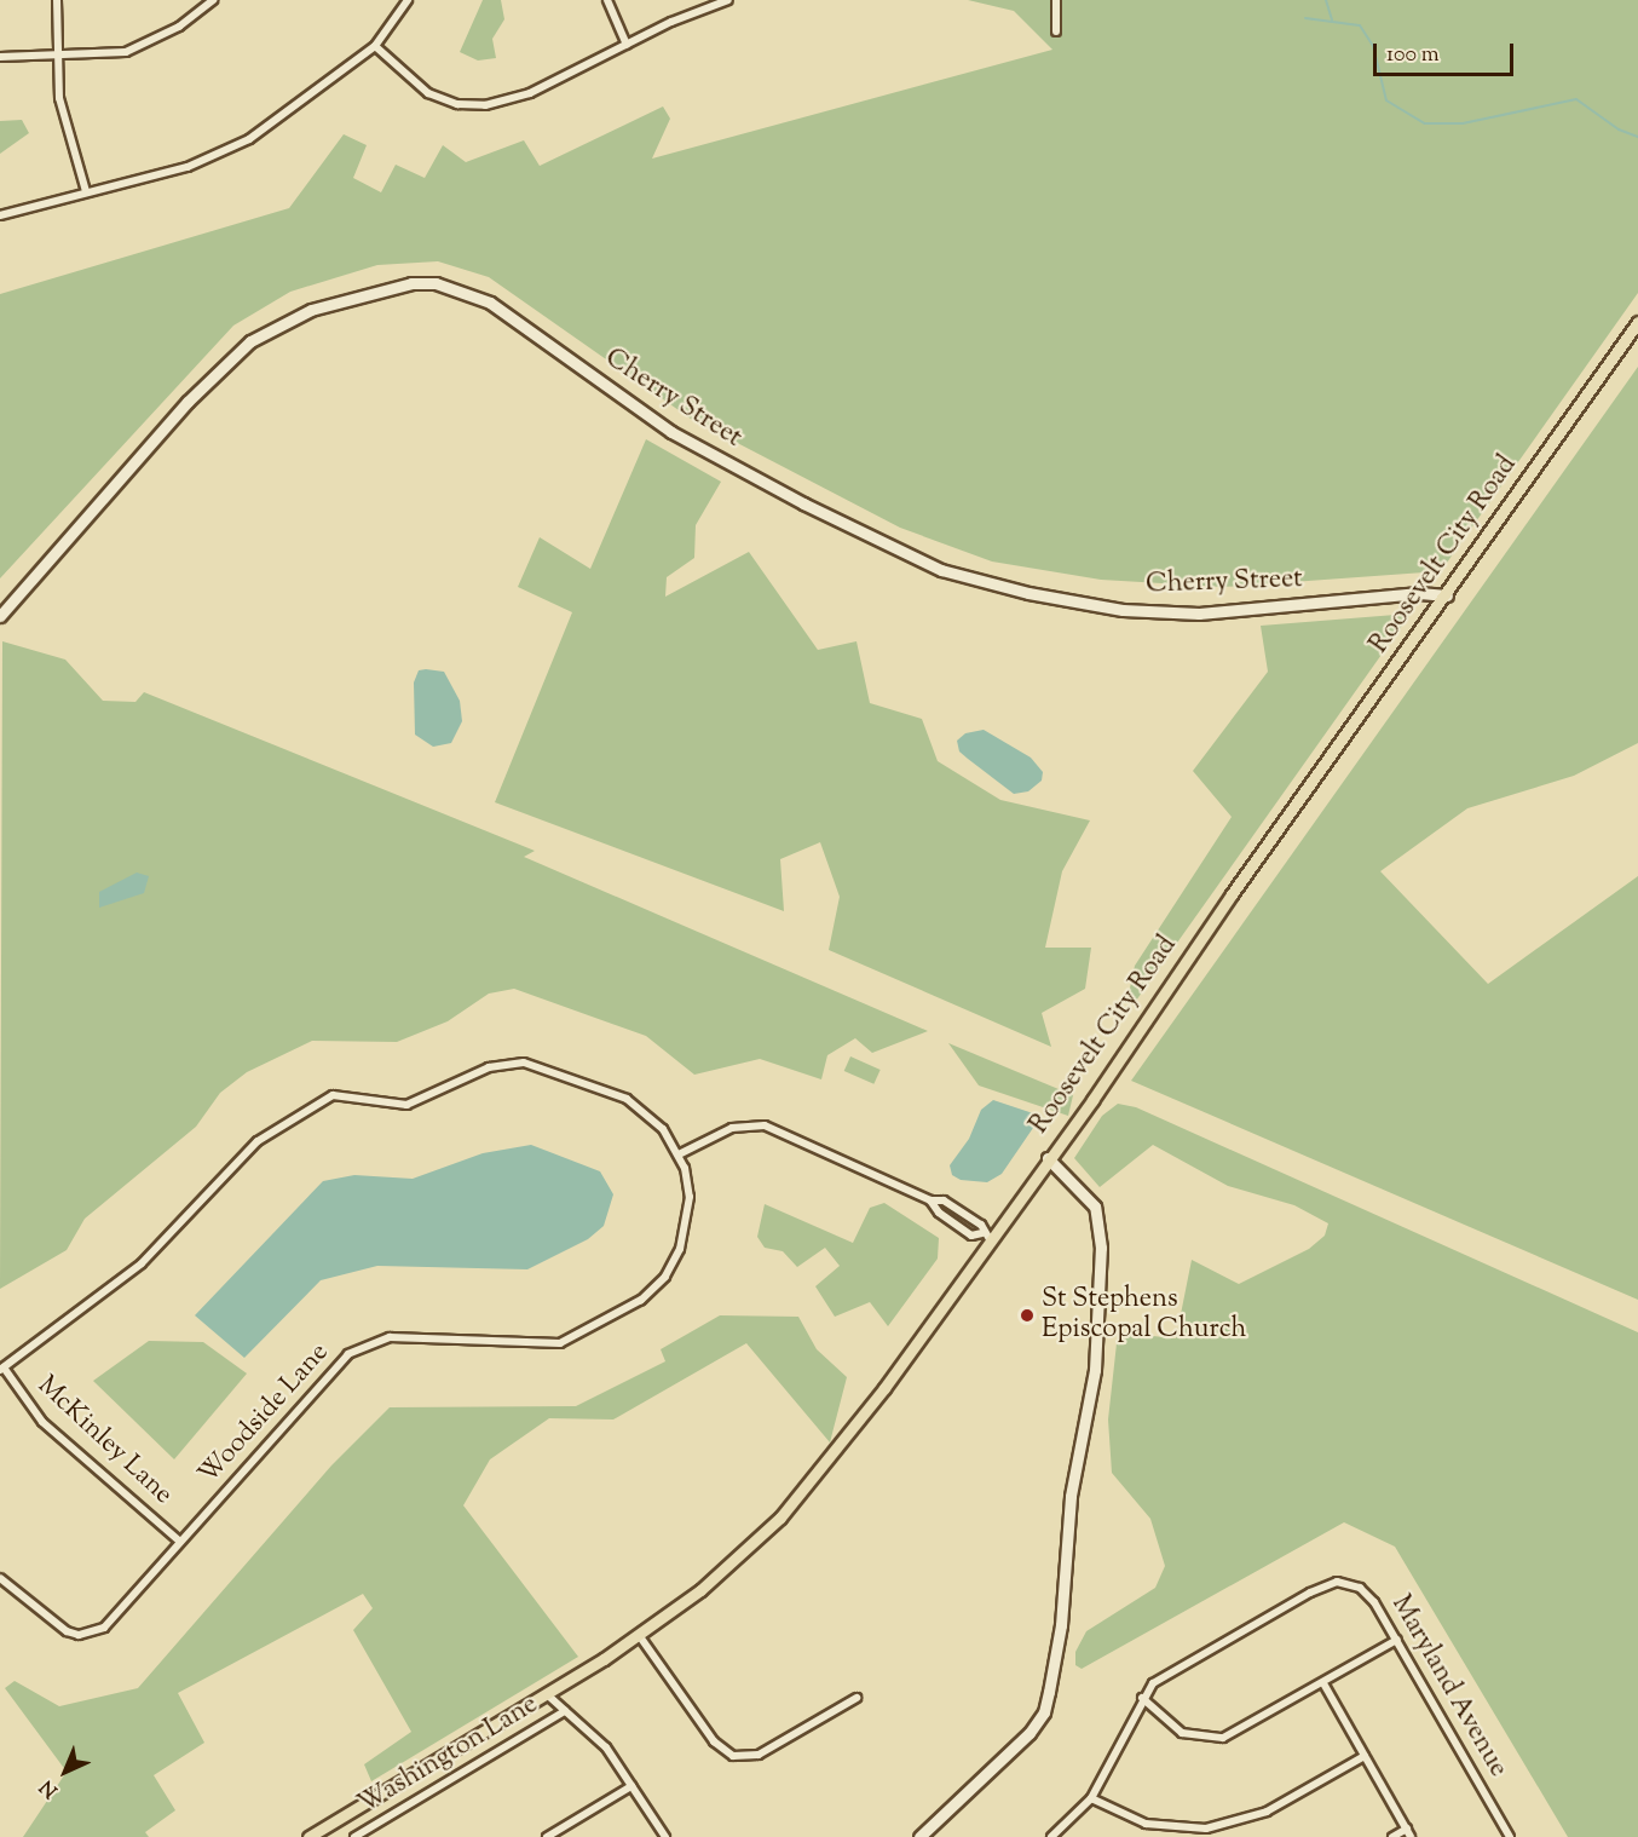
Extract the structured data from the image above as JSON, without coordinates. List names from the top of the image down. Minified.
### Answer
{"streets":{"main road":["Roosevelt City Road"],"street":["Cherry Street","Woodside Lane","McKinley Lane","Maryland Avenue","Washington Lane"]},"crossings":[["Cherry Street","Roosevelt City Road"],["Woodside Lane","McKinley Lane"]],"places":["St Stephens Episcopal Church"],"scale_bar":"100 m","north":"bottom left"}
